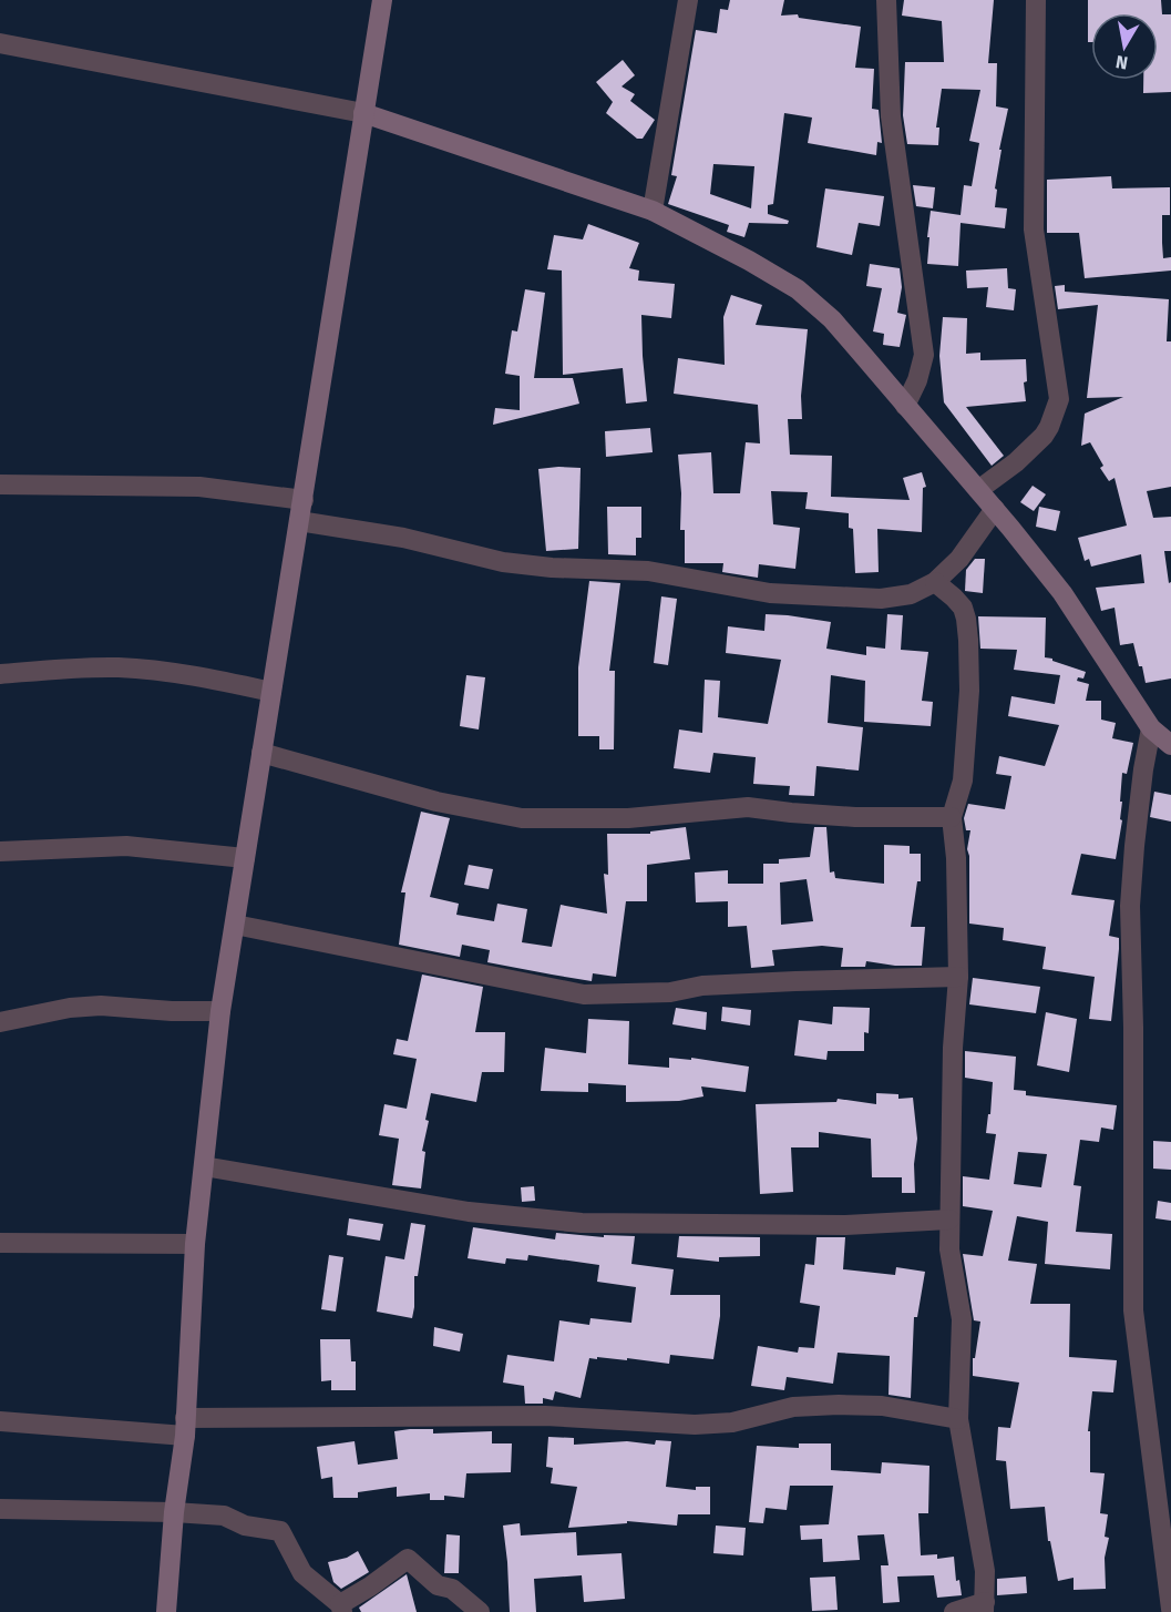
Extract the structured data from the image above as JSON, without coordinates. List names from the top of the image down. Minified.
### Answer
{"north":"bottom"}
